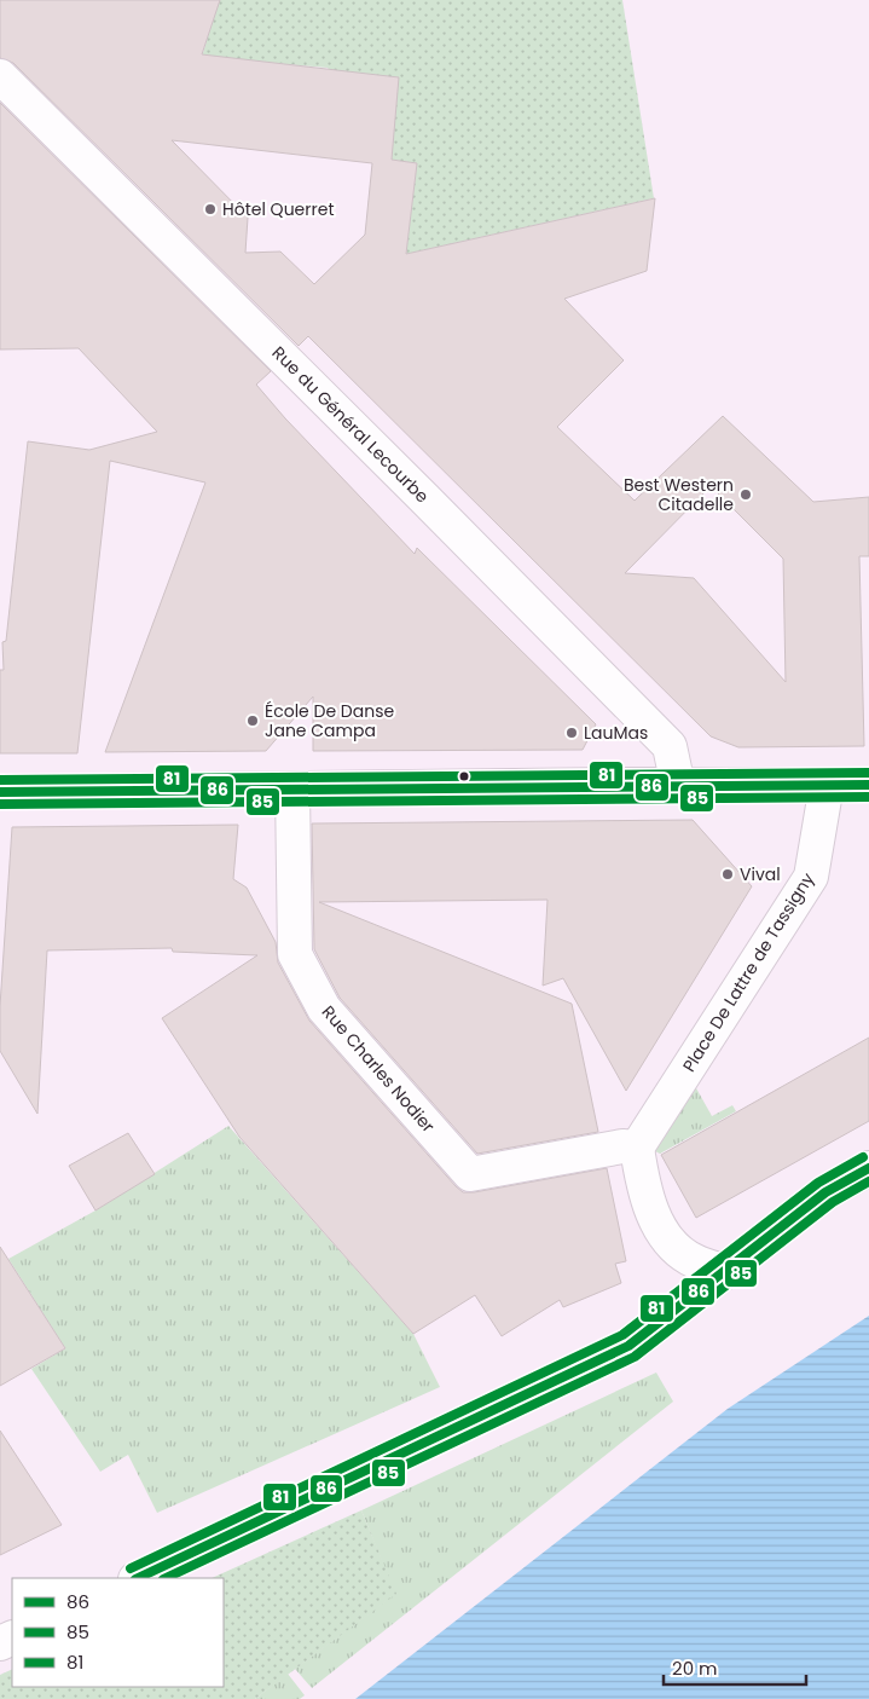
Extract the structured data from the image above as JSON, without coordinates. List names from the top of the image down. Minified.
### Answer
{"streets":{"main road":["Rue du Général Lecourbe","Place De Lattre de Tassigny","Rue Charles Nodier"]},"crossings":[["Place De Lattre de Tassigny","Rue Charles Nodier"]],"places":["Hôtel Querret","Best Western Citadelle","École De Danse Jane Campa","LauMas","Vival"],"lines":["transit line 81","transit line 86","transit line 85"],"legend":["86","85","81"],"scale_bar":"20 m"}
